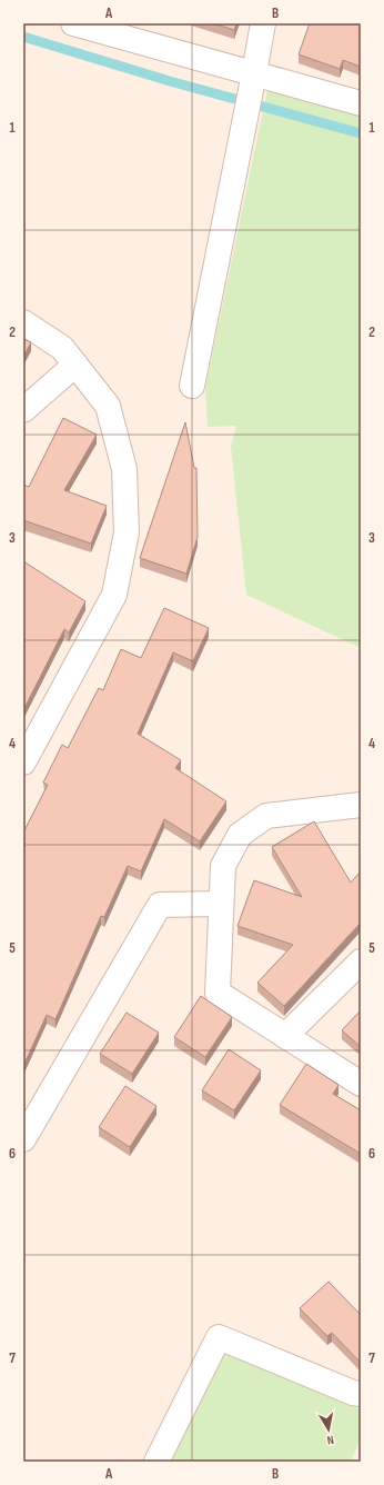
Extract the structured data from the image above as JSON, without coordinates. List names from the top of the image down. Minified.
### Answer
{"north":"bottom","grid":{"columns":["A","B"],"rows":["1","2","3","4","5","6","7"]}}
